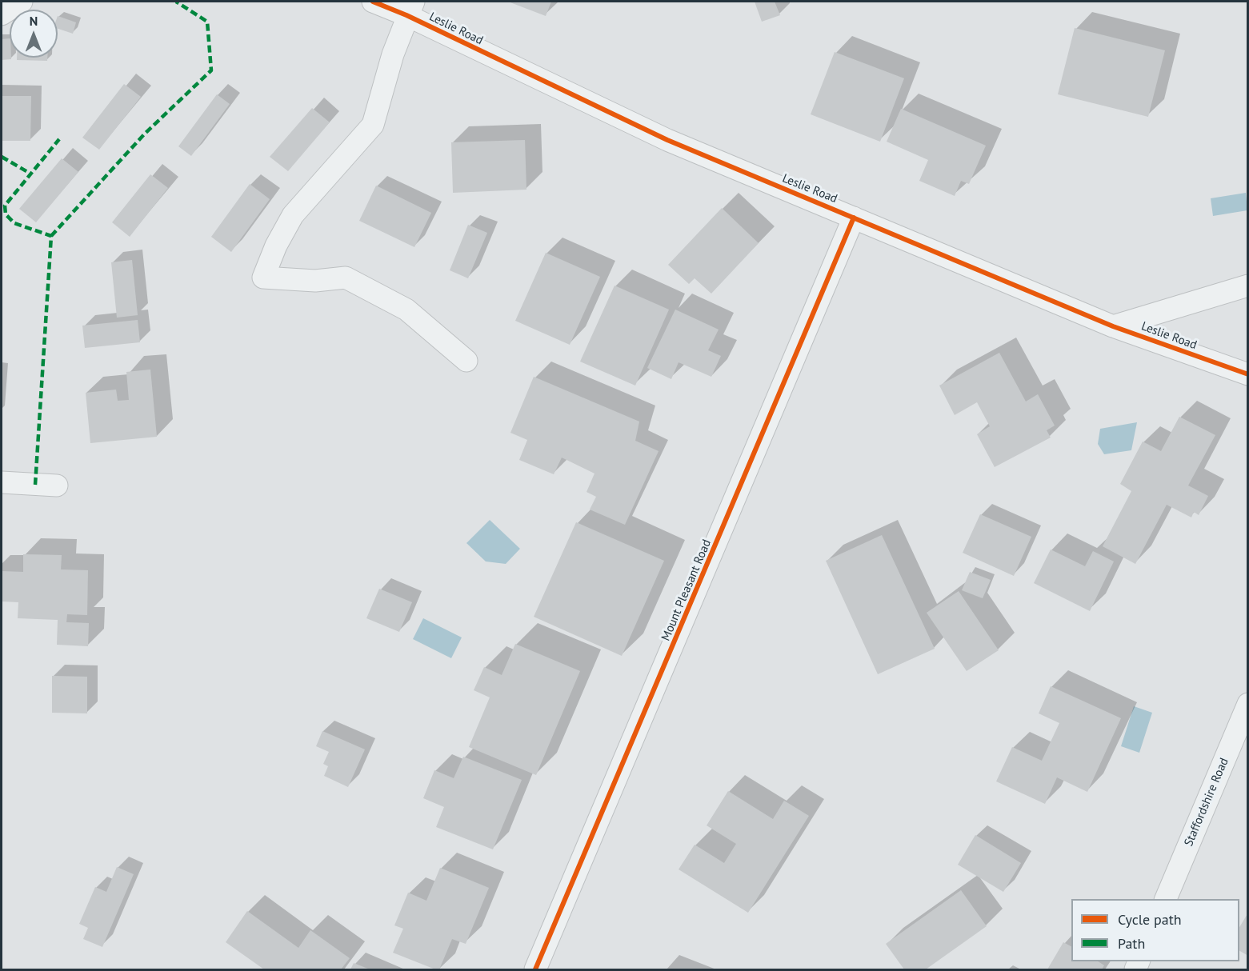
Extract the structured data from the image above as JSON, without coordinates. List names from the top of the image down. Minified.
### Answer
{"streets":{"street":["Leslie Road","Mount Pleasant Road","Staffordshire Road"]},"crossings":[["Leslie Road","Mount Pleasant Road"]],"legend":["Cycle path","Path"],"north":"top"}
